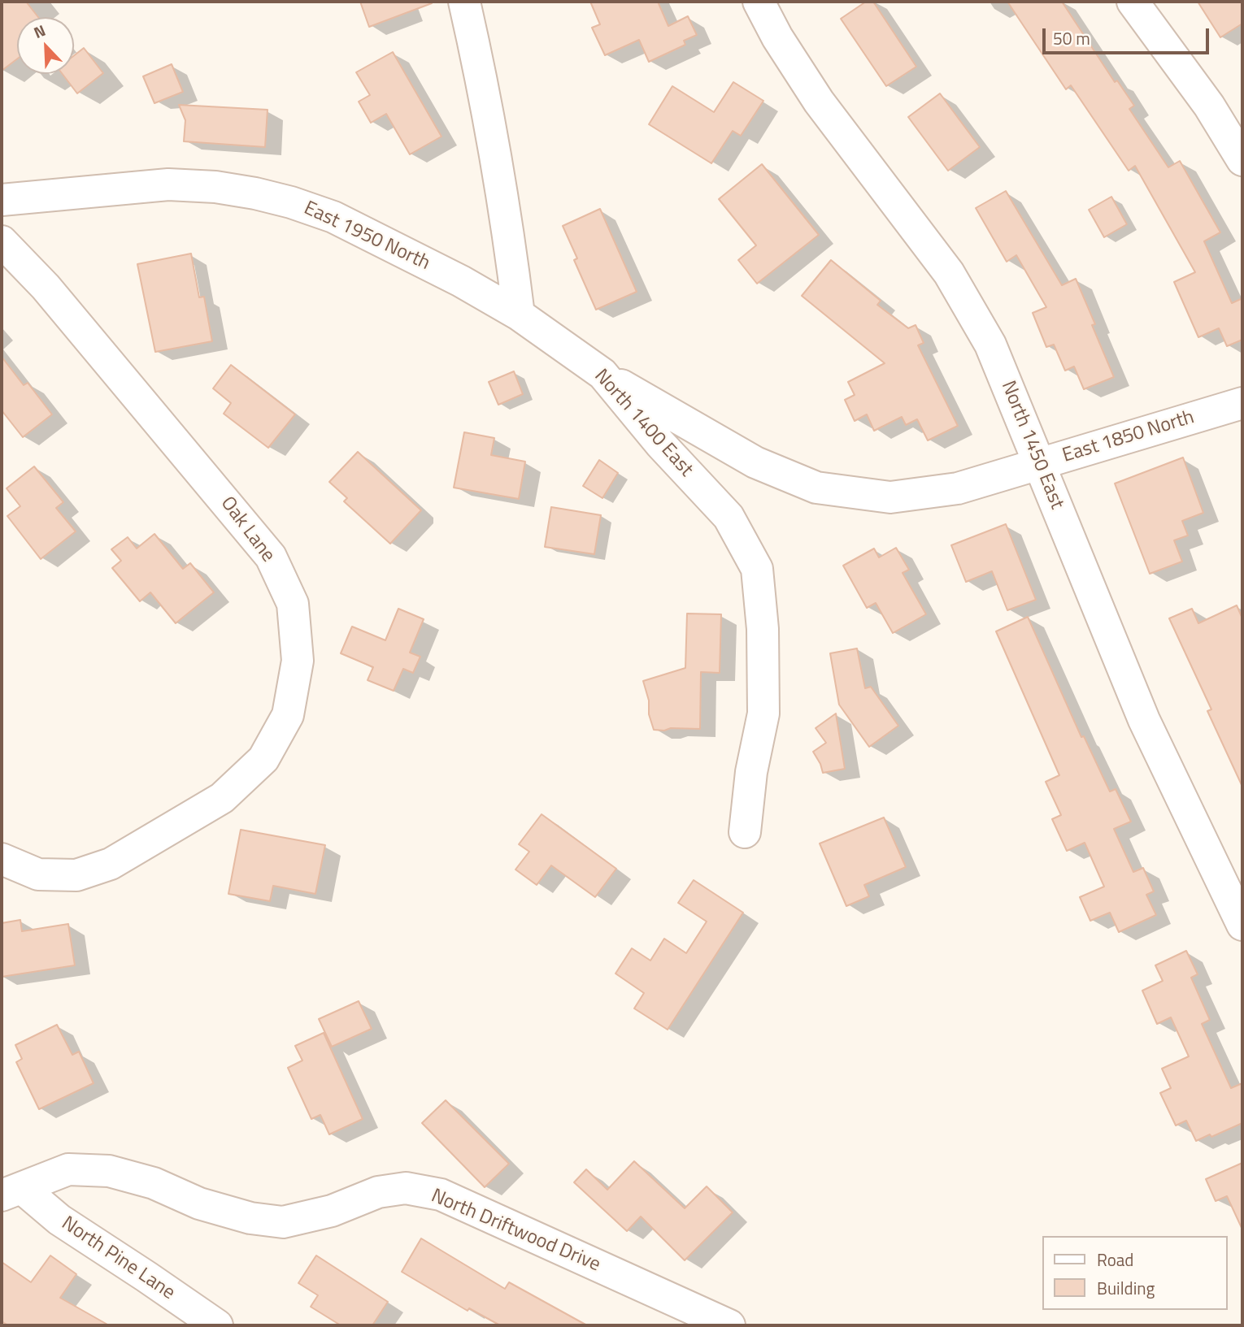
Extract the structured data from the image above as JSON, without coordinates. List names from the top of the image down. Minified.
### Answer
{"streets":{"street":["East 1950 North","North 1400 East","East 1850 North","North 1450 East","Oak Lane","North Driftwood Drive","North Pine Lane"]},"crossings":[["East 1950 North","North 1400 East"],["North 1400 East","East 1850 North"],["East 1850 North","North 1450 East"],["North Driftwood Drive","North Pine Lane"]],"legend":["Road","Building"],"scale_bar":"50 m","north":"top left"}
